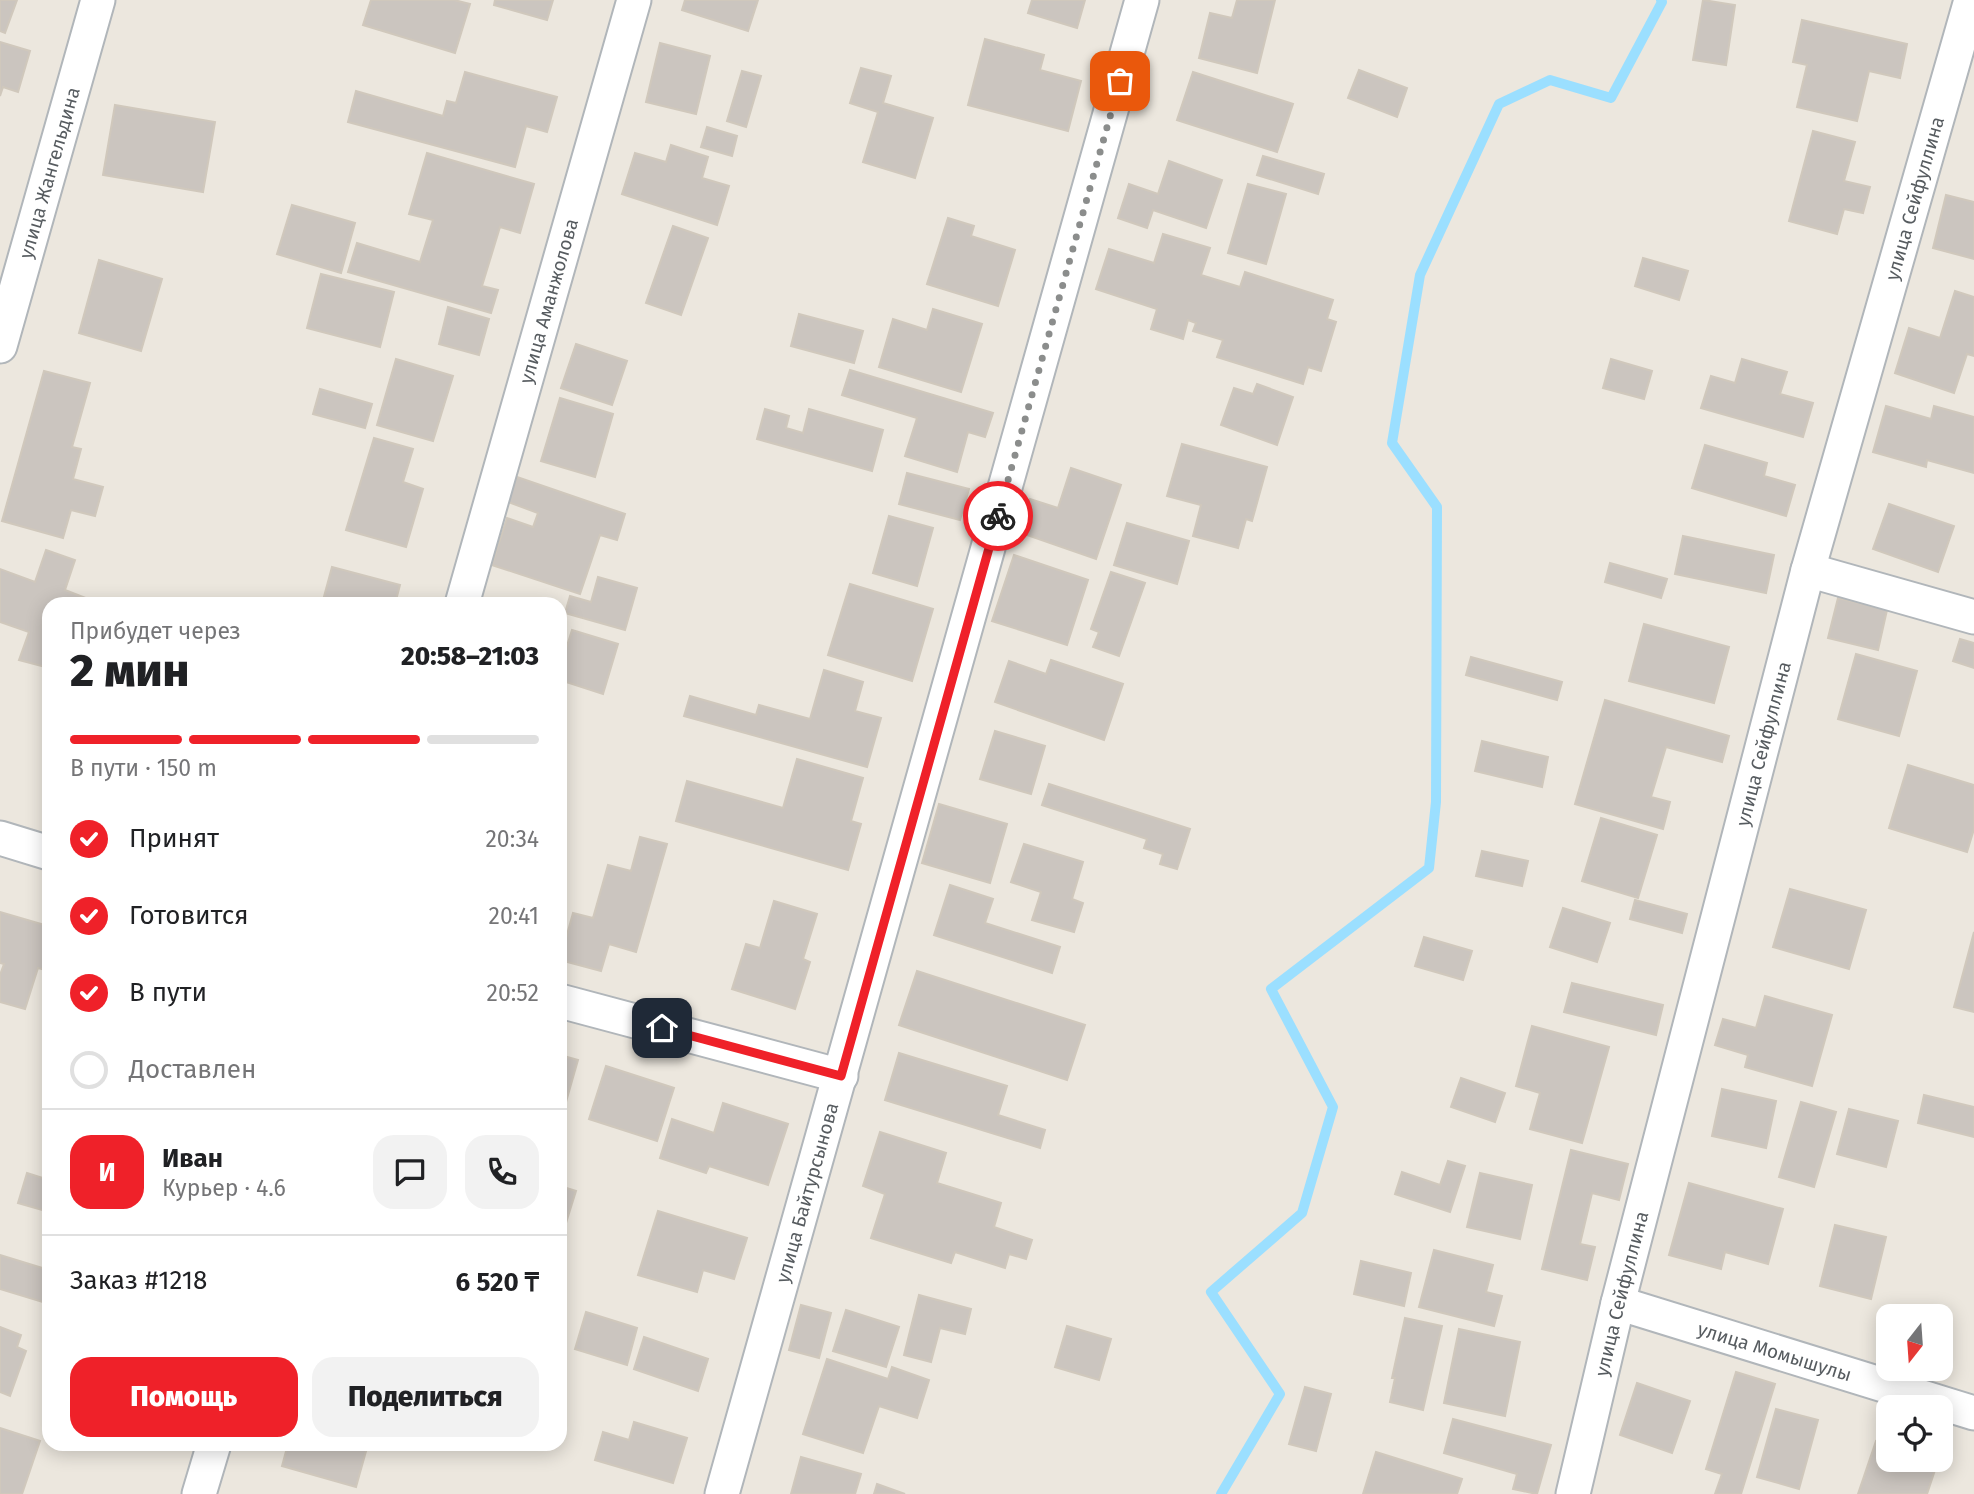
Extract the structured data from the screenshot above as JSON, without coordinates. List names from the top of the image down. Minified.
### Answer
{"streets":{"street":["улица Жангельдина","улица Сейфуллина","улица Аманжолова","улица Байтурсынова","улица Момышулы"]},"crossings":[["улица Сейфуллина","улица Момышулы"]],"north":"bottom","page":{"heading":["2 мин","Прибудет через","20:58–21:03"],"panel":["Иван","Курьер · 4.6","Заказ #1218","6 520 ₸"],"bar":"В пути · 150 m","list":[["Принят","20:34"],["Готовится","20:41"],["В пути","20:52"],"Доставлен"],"round":"И","buttons":["Помощь","Поделиться"]}}
